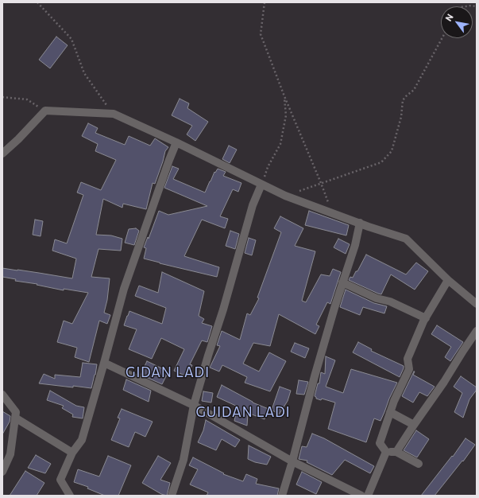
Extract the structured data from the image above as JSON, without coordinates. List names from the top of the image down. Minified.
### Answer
{"districts":["GIDAN LADI","GUIDAN LADI"],"north":"top left"}
